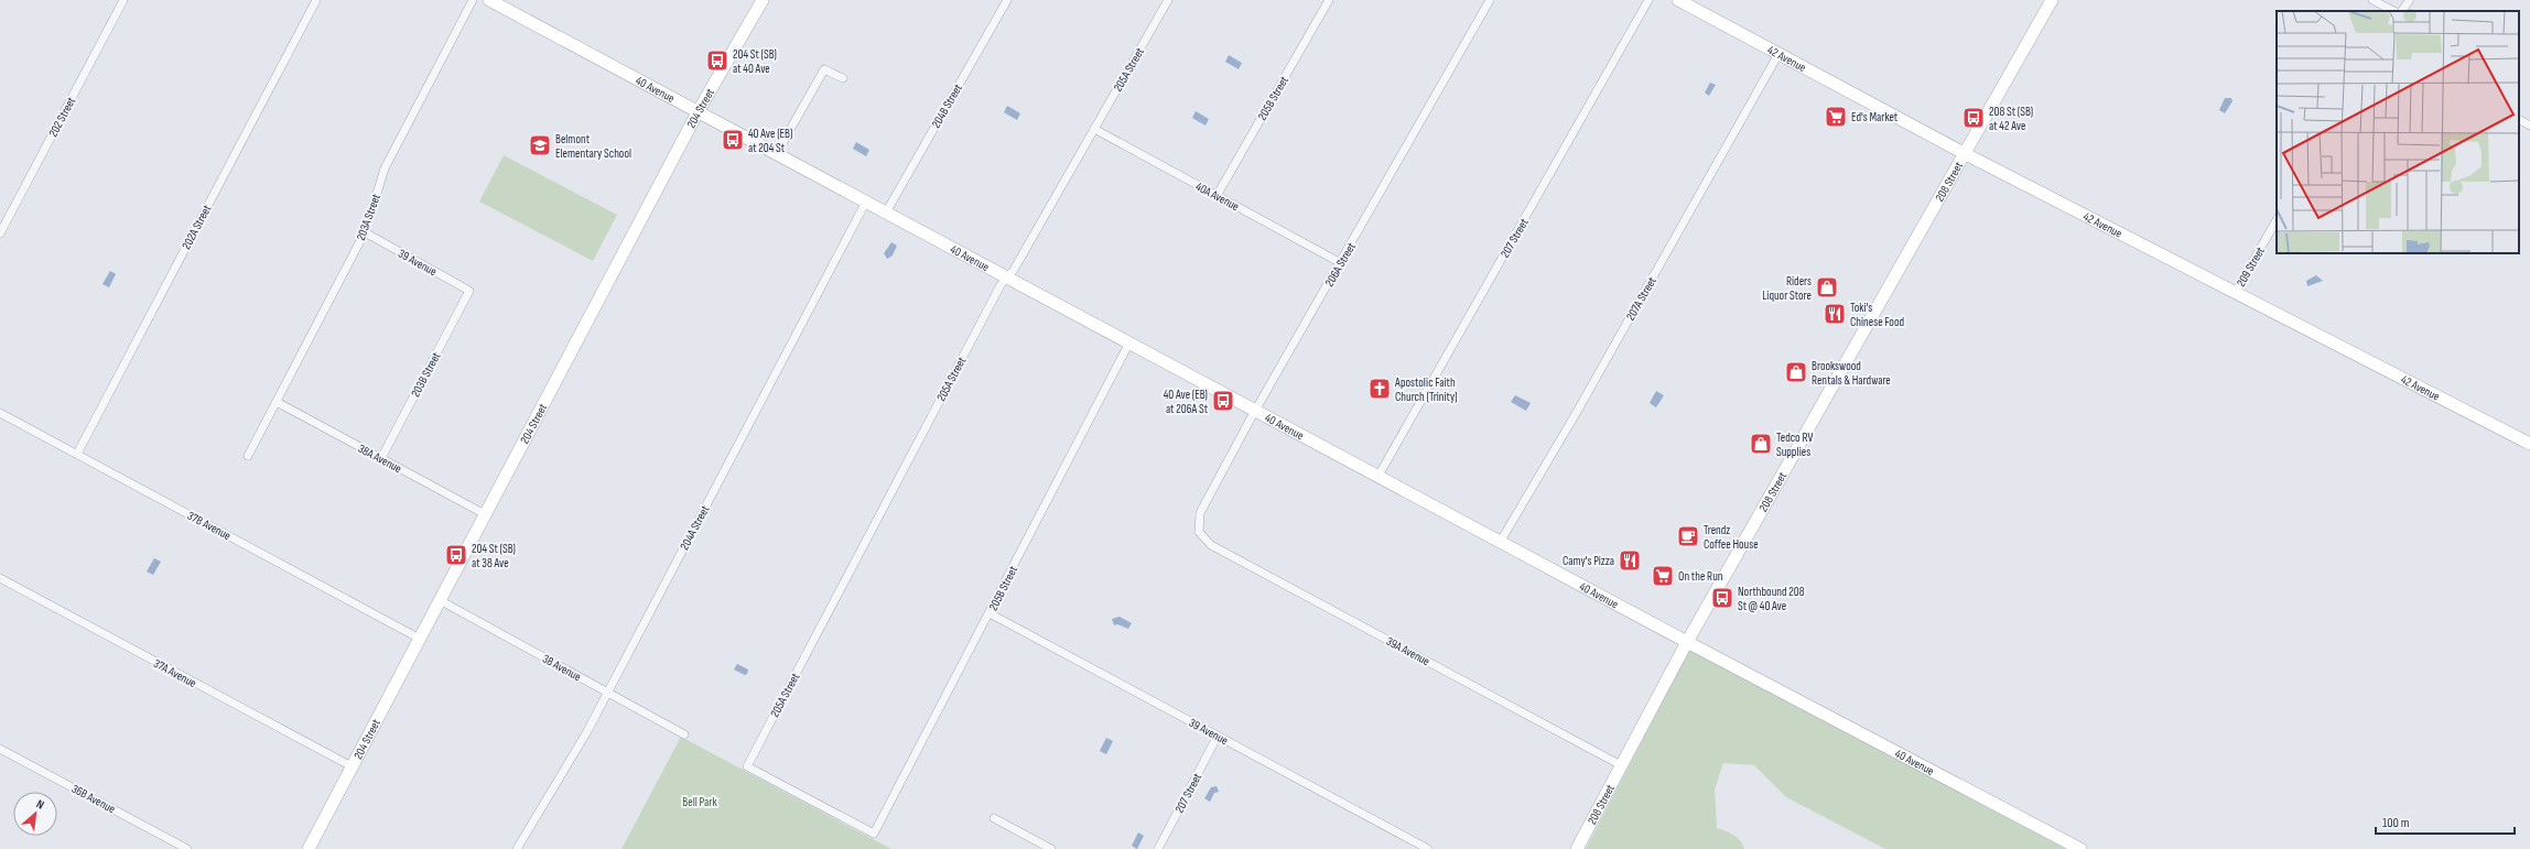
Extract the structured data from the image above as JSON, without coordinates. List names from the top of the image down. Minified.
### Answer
{"streets":{"main road":["42 Avenue","40 Avenue","204 Street","208 Street"],"street":["205A Street","205B Street","204B Street","202 Street","40A Avenue","203A Street","202A Street","207 Street","39 Avenue","206A Street","209 Street","207A Street","203B Street","38A Avenue","37B Avenue","204A Street","39A Avenue","38 Avenue","37A Avenue","36B Avenue"]},"crossings":[["42 Avenue","208 Street"],["42 Avenue","209 Street"],["42 Avenue","207A Street"],["205A Street","40 Avenue"],["205A Street","205B Street"],["205A Street","40A Avenue"],["40 Avenue","205B Street"],["40 Avenue","204B Street"],["40 Avenue","204 Street"],["40 Avenue","208 Street"],["40 Avenue","207 Street"],["40 Avenue","206A Street"],["40 Avenue","207A Street"],["40 Avenue","204A Street"],["205B Street","40A Avenue"],["205B Street","39 Avenue"],["204 Street","38A Avenue"],["204 Street","37B Avenue"],["204 Street","38 Avenue"],["204 Street","37A Avenue"],["208 Street","39A Avenue"],["40A Avenue","206A Street"],["203A Street","39 Avenue"],["203A Street","38A Avenue"],["202A Street","37B Avenue"],["207 Street","39 Avenue"],["39 Avenue","203B Street"],["206A Street","39A Avenue"],["203B Street","38A Avenue"],["204A Street","38 Avenue"]],"parks":["Bell Park"],"places":{"bus stop":["204 St (SB) at 40 Ave","208 St (SB) at 42 Ave","40 Ave (EB) at 204 St","40 Ave (EB) at 206A St","204 St (SB) at 38 Ave","Northbound 208 St @ 40 Ave"],"supermarket":["Ed's Market","On the Run"],"school or university":["Belmont Elementary School"],"shop":["Riders Liquor Store","Brookswood Rentals & Hardware","Tedco RV Supplies"],"restaurant":["Toki's Chinese Food","Camy's Pizza"],"church":["Apostolic Faith Church (Trinity)"],"cafe":["Trendz Coffee House"]},"scale_bar":"100 m","north":"top right"}
